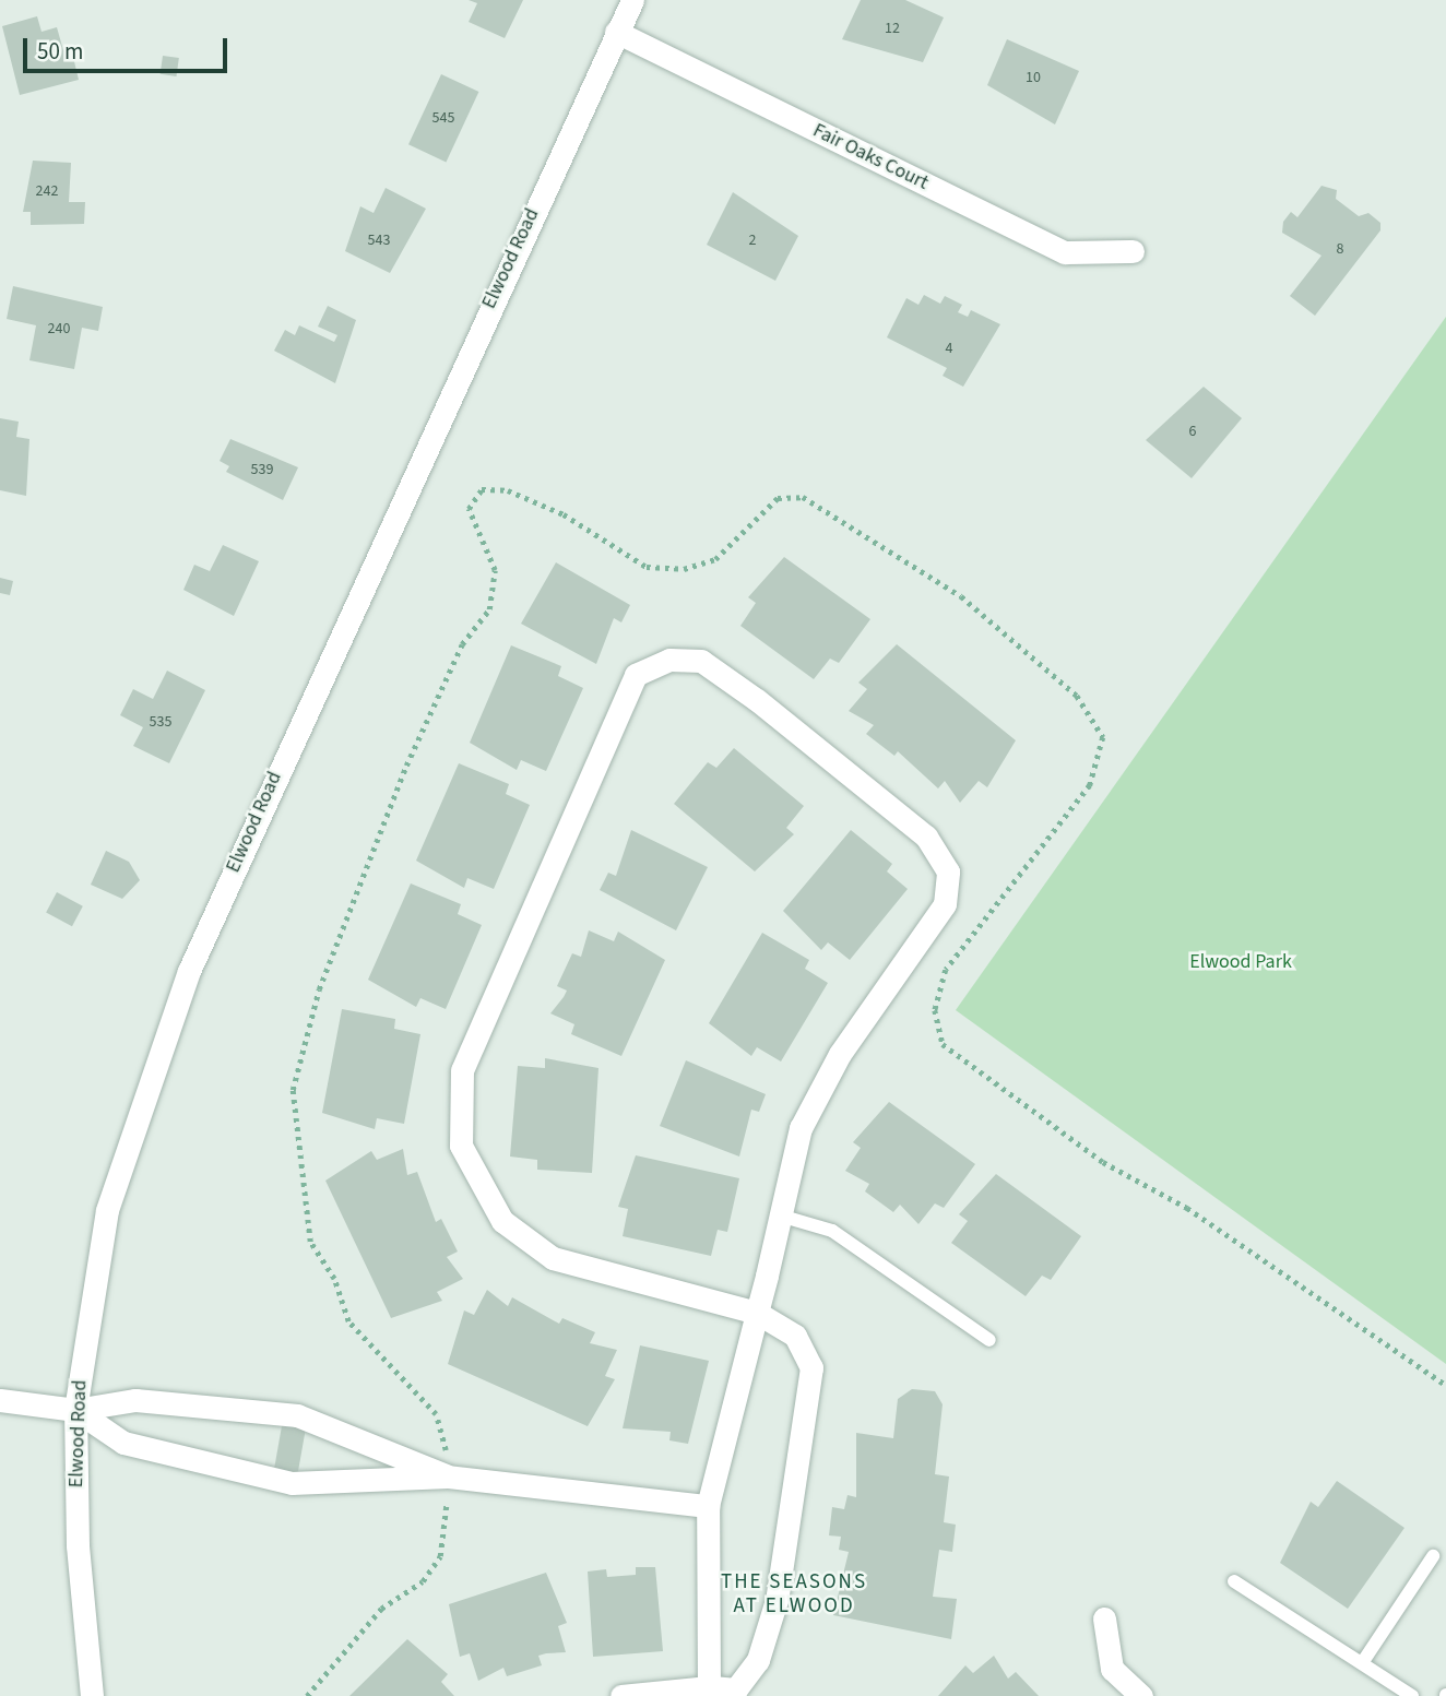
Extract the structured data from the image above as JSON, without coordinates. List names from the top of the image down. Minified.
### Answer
{"streets":{"street":["Fair Oaks Court","Elwood Road"]},"crossings":[["Fair Oaks Court","Elwood Road"]],"districts":["THE SEASONS AT ELWOOD"],"parks":["Elwood Park"],"house_numbers":["12","10","545","242","543","2","8","240","4","6","539","535"],"scale_bar":"50 m"}
